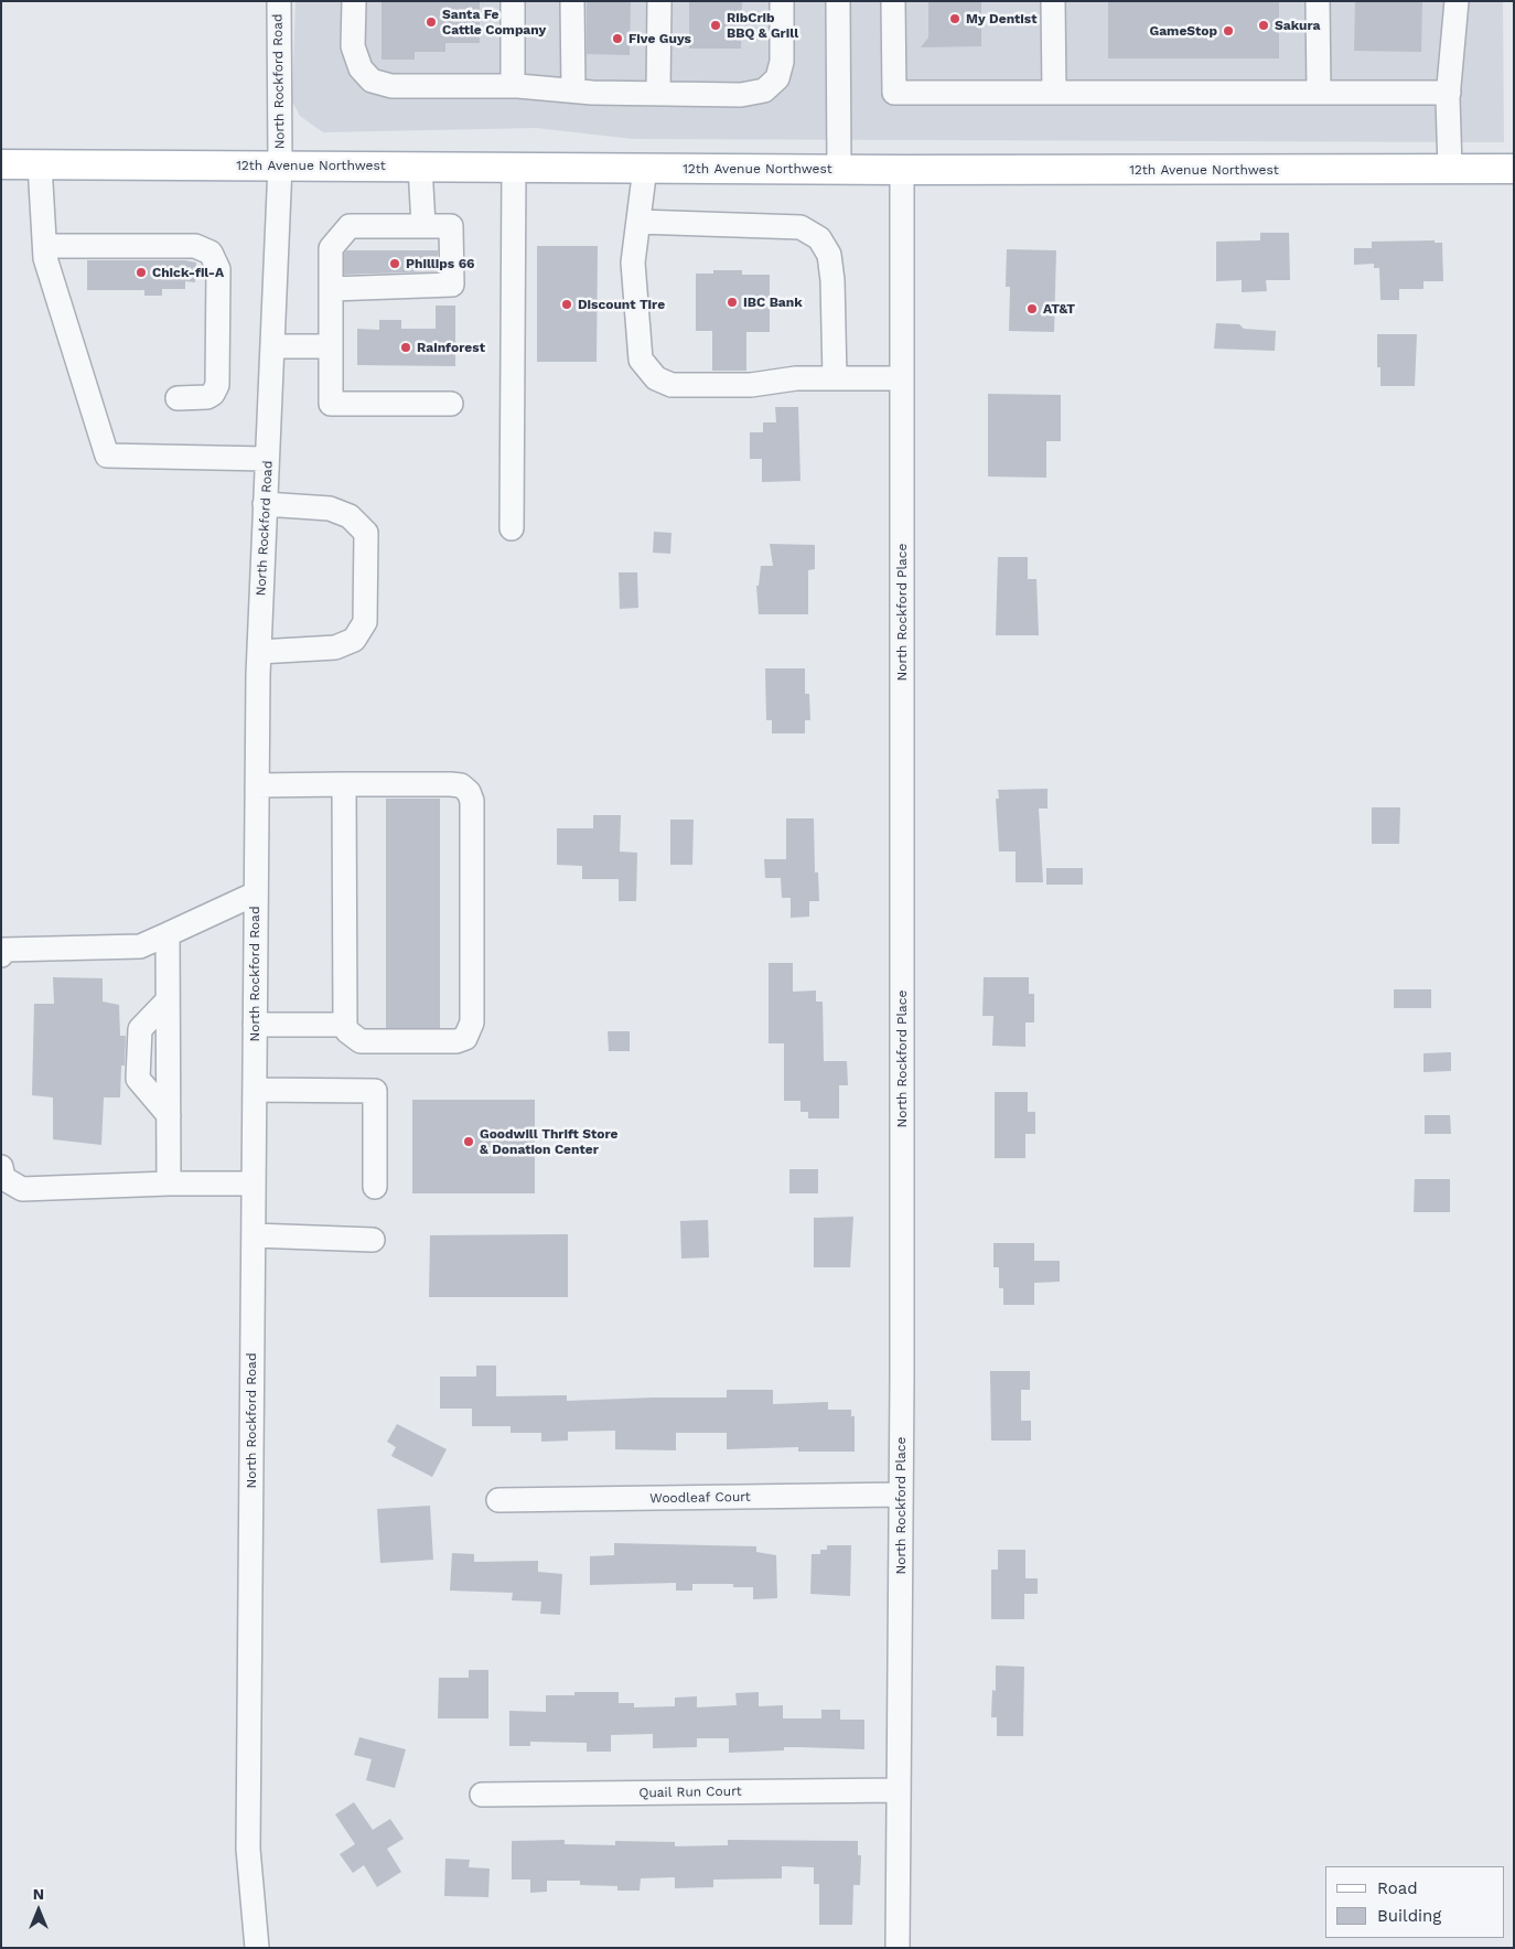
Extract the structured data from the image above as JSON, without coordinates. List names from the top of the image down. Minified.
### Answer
{"streets":{"main road":["12th Avenue Northwest"],"street":["North Rockford Road","North Rockford Place","Woodleaf Court","Quail Run Court"]},"crossings":[["North Rockford Road","12th Avenue Northwest"],["12th Avenue Northwest","North Rockford Place"],["North Rockford Place","Woodleaf Court"],["North Rockford Place","Quail Run Court"]],"places":["My Dentist","Santa Fe Cattle Company","RibCrib BBQ & Grill","Sakura","GameStop","Five Guys","Phillips 66","Chick-fil-A","IBC Bank","Discount Tire","AT&T","Rainforest","Goodwill Thrift Store & Donation Center"],"legend":["Road","Building"],"north":"top"}
